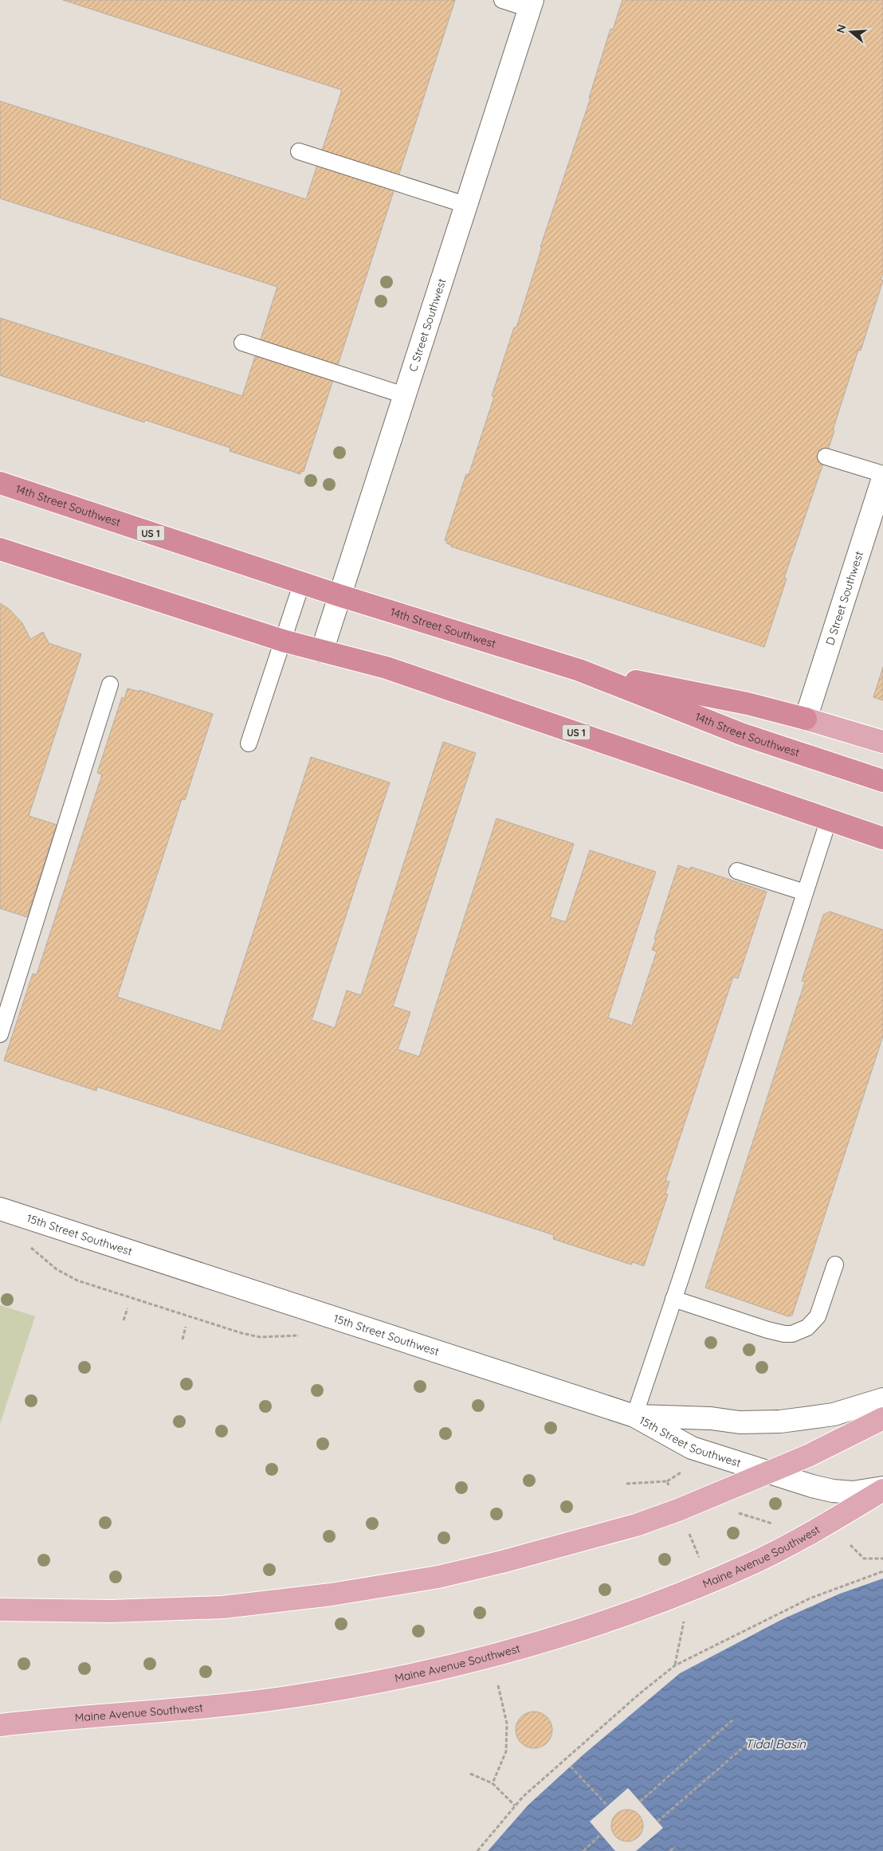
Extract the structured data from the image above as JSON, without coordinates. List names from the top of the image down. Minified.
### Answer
{"streets":{"highway":["14th Street Southwest","US 1"],"main road":["C Street Southwest","D Street Southwest","15th Street Southwest","Maine Avenue Southwest"]},"crossings":[["C Street Southwest","14th Street Southwest"],["C Street Southwest","US 1"],["15th Street Southwest","Maine Avenue Southwest"]],"water":["Tidal Basin"],"north":"left"}
